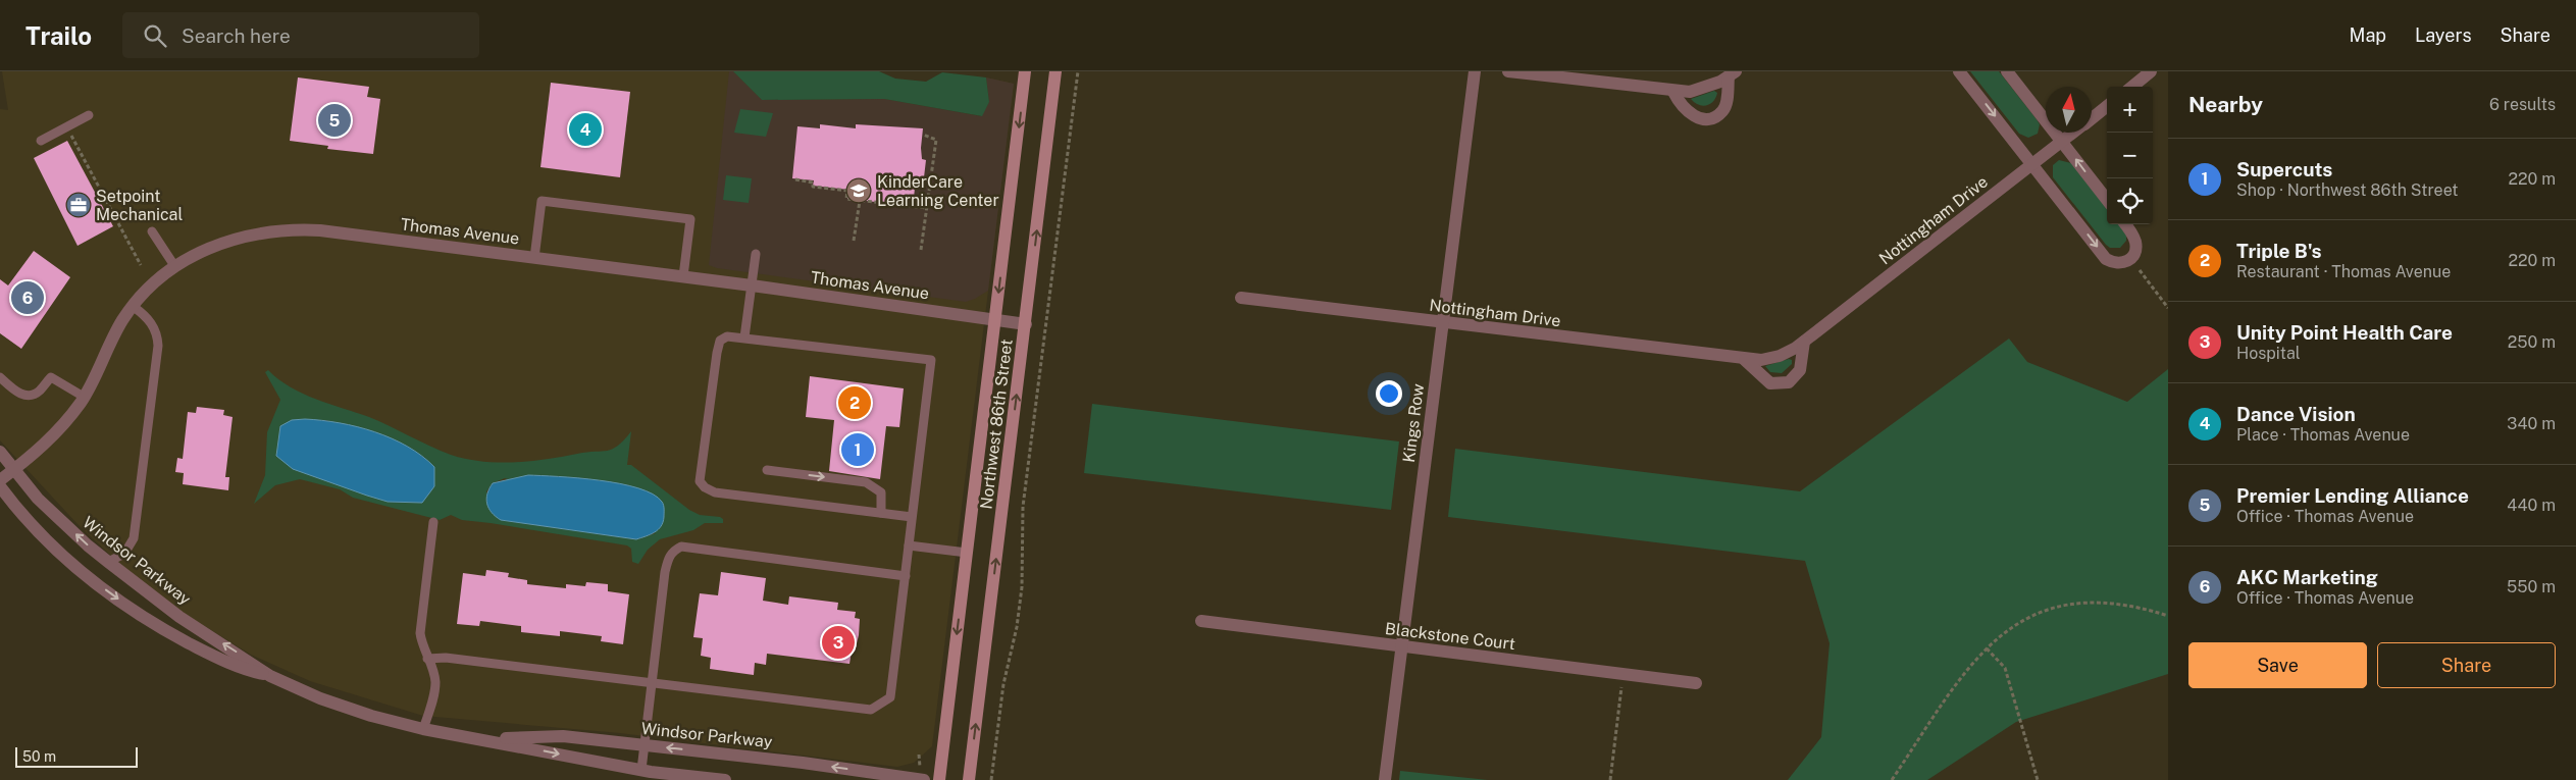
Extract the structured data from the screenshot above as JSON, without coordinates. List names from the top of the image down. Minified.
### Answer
{"streets":{"main road":["Northwest 86th Street"],"street":["Nottingham Drive","Thomas Avenue","Kings Row","Windsor Parkway","Blackstone Court"]},"crossings":[["Nottingham Drive","Kings Row"],["Thomas Avenue","Northwest 86th Street"],["Thomas Avenue","Windsor Parkway"],["Kings Row","Blackstone Court"]],"places":{"school or university":["KinderCare Learning Center"],"office":["Setpoint Mechanical"]},"scale_bar":"50 m","north":"top","page":{"header":"Trailo","search":"Search here","nav":["Map","Layers","Share"],"heading":["Nearby","6 results"],"map_buttons":["+","−"],"pins":["5","4","6","2","1","3"],"list":[{"mark":"1","name":"Supercuts","note":"Shop · Northwest 86th Street","value":"220 m"},{"mark":"2","name":"Triple B's","note":"Restaurant · Thomas Avenue","value":"220 m"},{"mark":"3","name":"Unity Point Health Care","note":"Hospital","value":"250 m"},{"mark":"4","name":"Dance Vision","note":"Place · Thomas Avenue","value":"340 m"},{"mark":"5","name":"Premier Lending Alliance","note":"Office · Thomas Avenue","value":"440 m"},{"mark":"6","name":"AKC Marketing","note":"Office · Thomas Avenue","value":"550 m"}],"buttons":["Save","Share"],"scale":"50 m"}}
